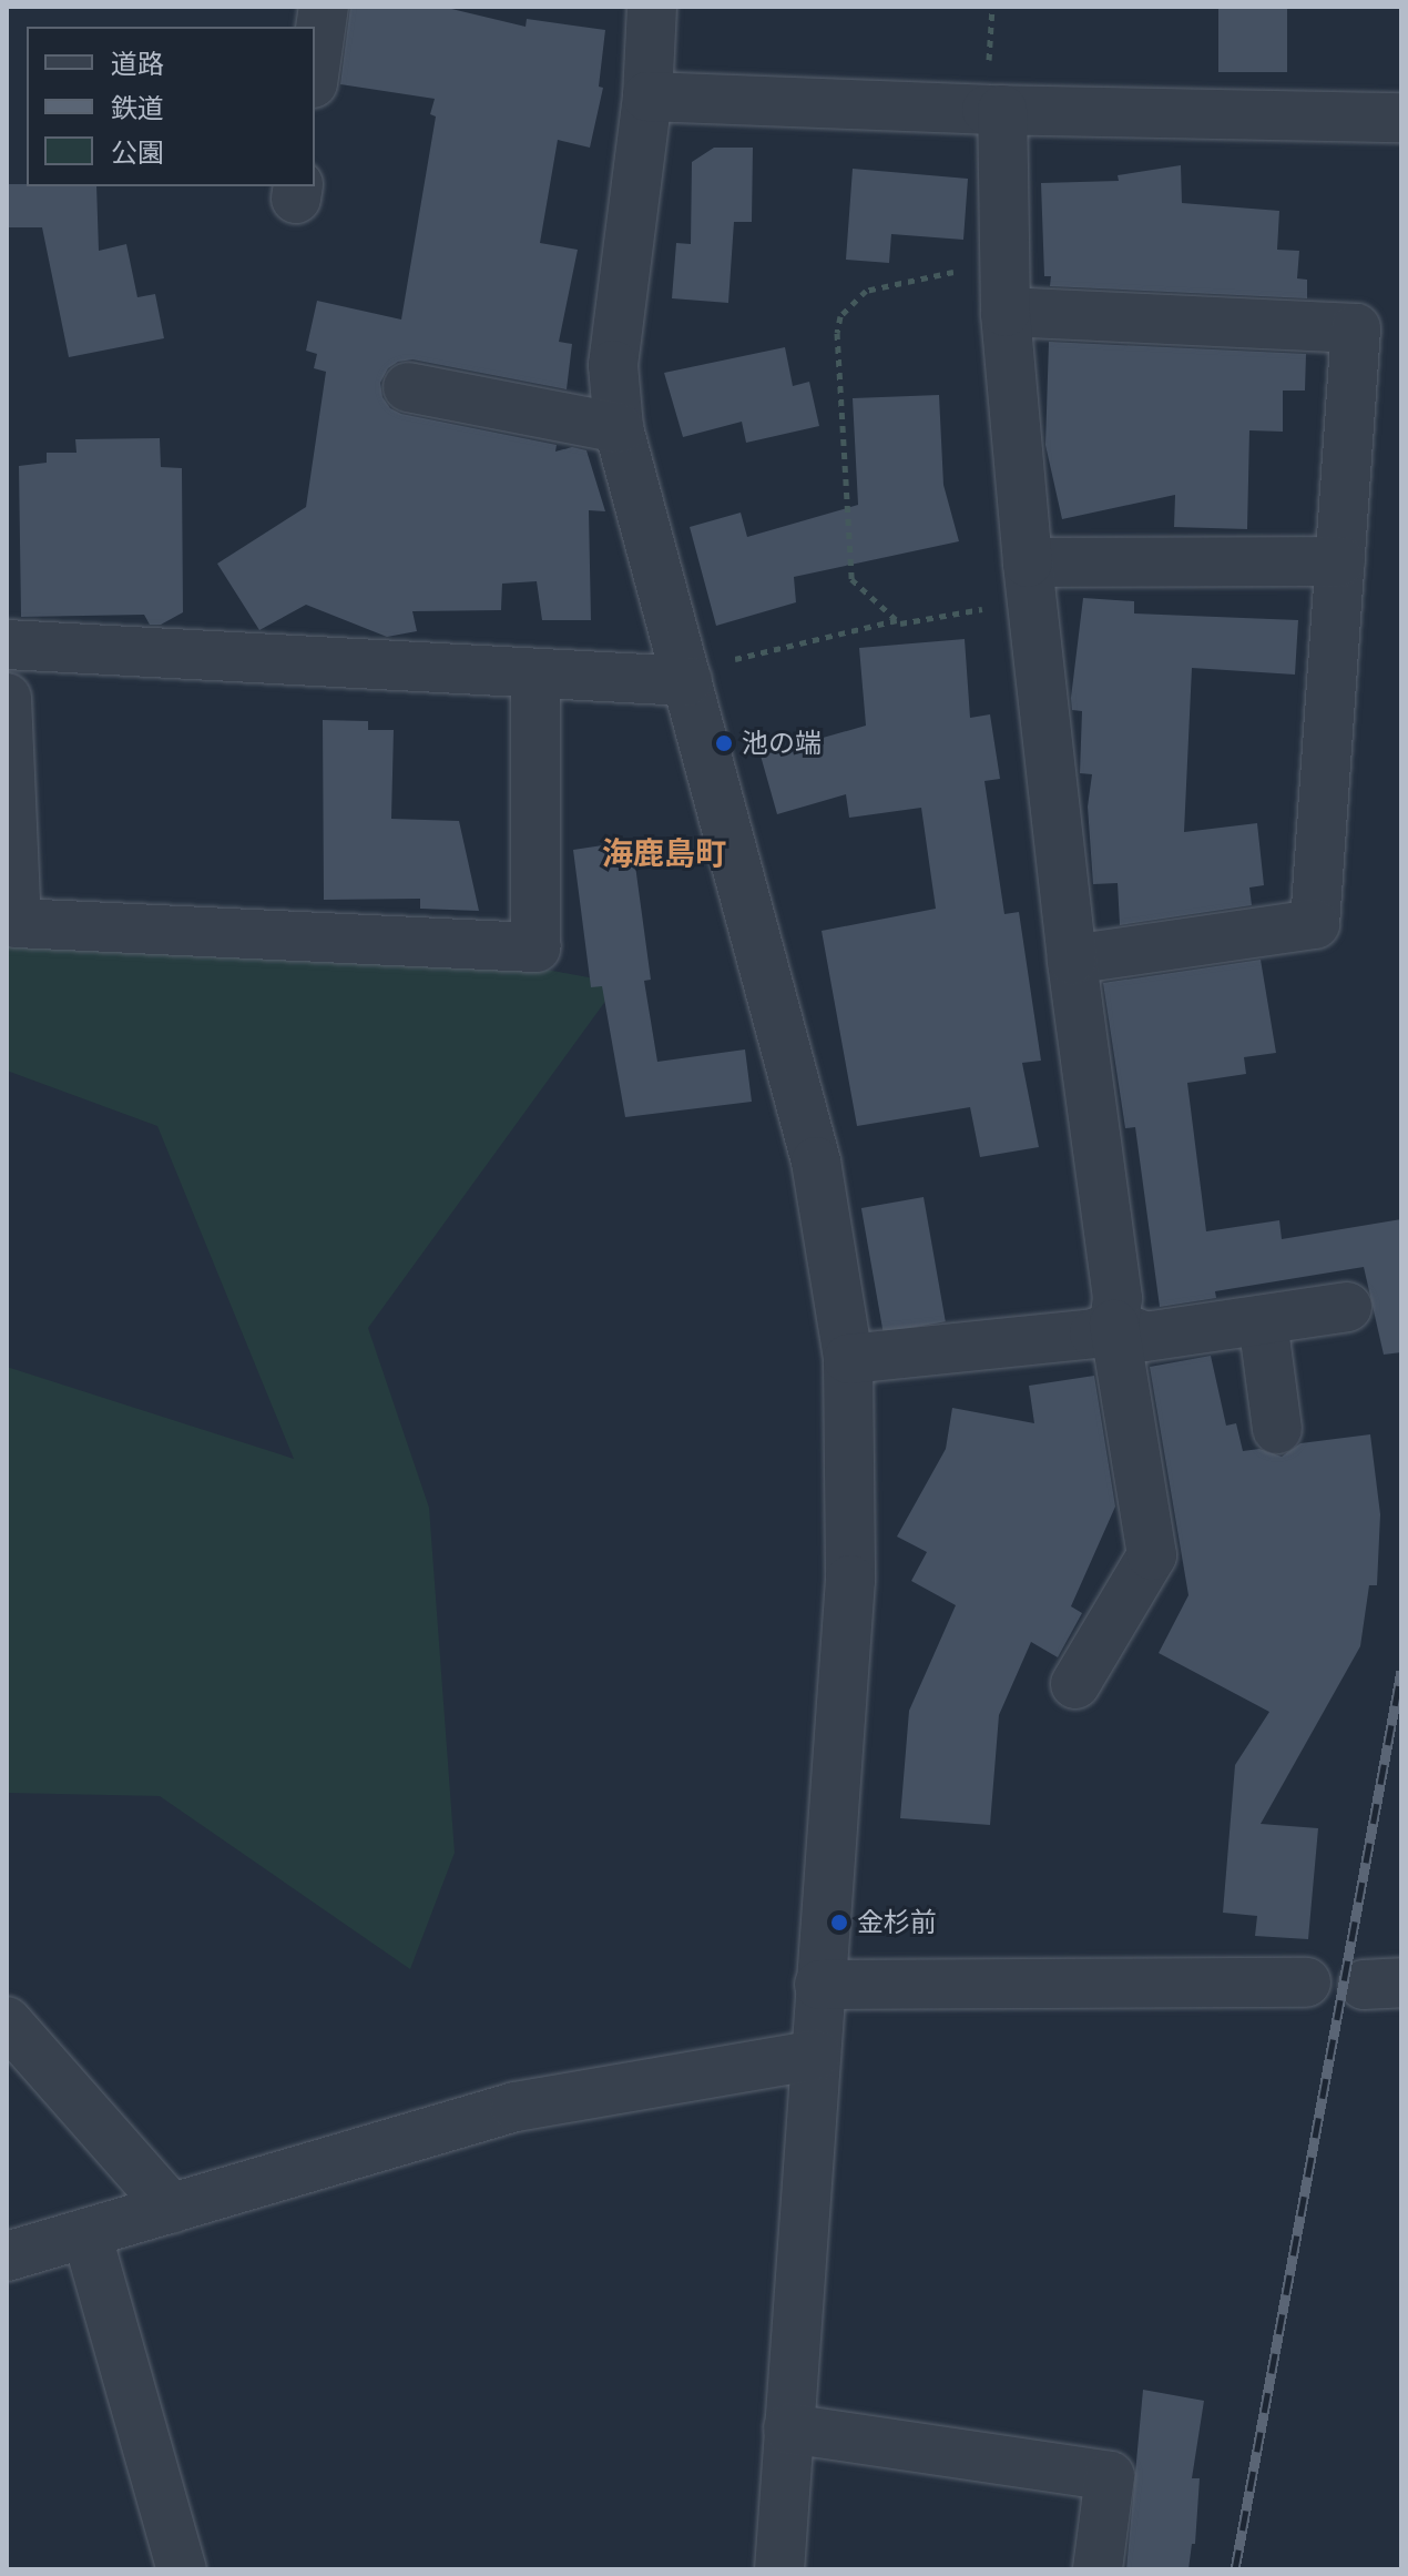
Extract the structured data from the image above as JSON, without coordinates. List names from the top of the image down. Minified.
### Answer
{"districts":["海鹿島町"],"places":["池の端","金杉前"],"legend":["道路","鉄道","公園"]}
